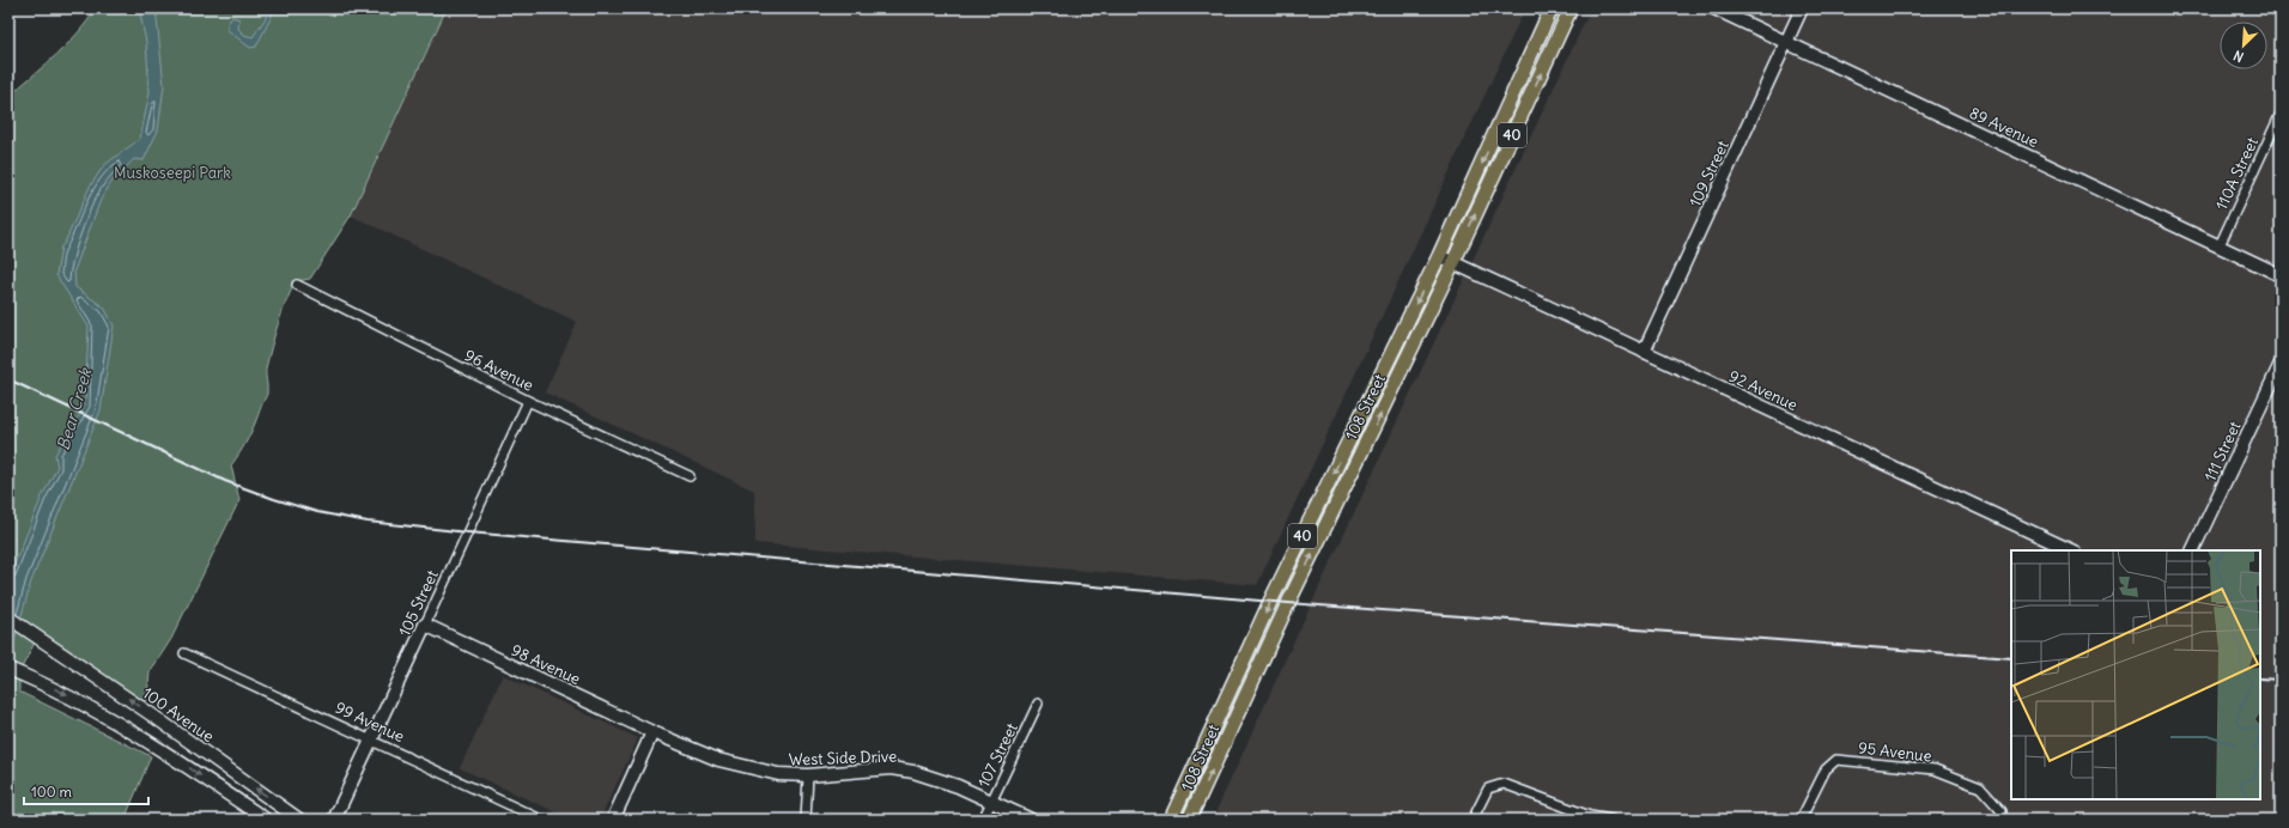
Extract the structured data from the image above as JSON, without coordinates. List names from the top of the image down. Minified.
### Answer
{"streets":{"main road":["40","108 Street"],"street":["89 Avenue","109 Street","110A Street","96 Avenue","92 Avenue","111 Street","105 Street","98 Avenue","100 Avenue","99 Avenue","95 Avenue","107 Street","West Side Drive"]},"crossings":[["89 Avenue","109 Street"],["89 Avenue","110A Street"],["109 Street","92 Avenue"],["96 Avenue","105 Street"],["92 Avenue","108 Street"],["105 Street","98 Avenue"],["105 Street","99 Avenue"],["98 Avenue","West Side Drive"],["107 Street","West Side Drive"]],"water":["Bear Creek"],"parks":["Muskoseepi Park"],"scale_bar":"100 m","north":"bottom left"}
